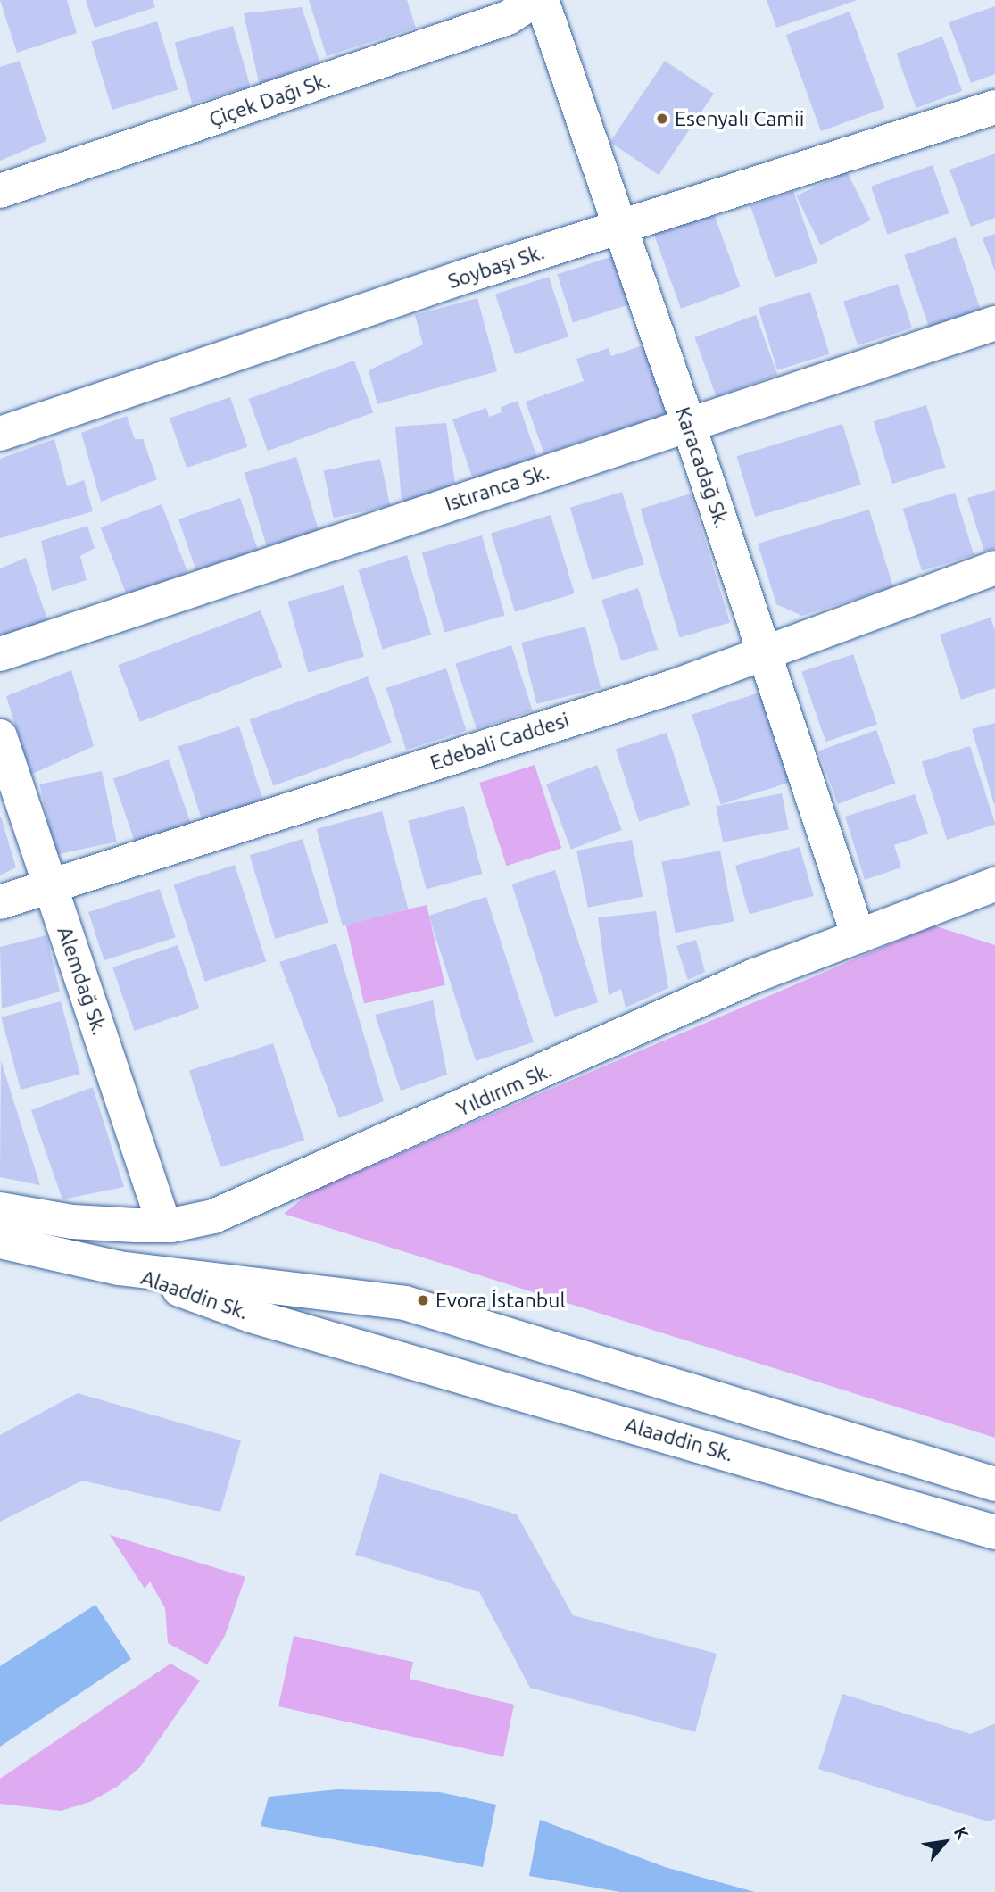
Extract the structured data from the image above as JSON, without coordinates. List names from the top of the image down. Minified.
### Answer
{"streets":{"street":["Çiçek Dağı Sk.","Soybaşı Sk.","Karacadağ Sk.","Istıranca Sk.","Edebali Caddesi","Alemdağ Sk.","Yıldırım Sk.","Alaaddin Sk."]},"crossings":[["Soybaşı Sk.","Karacadağ Sk."],["Karacadağ Sk.","Istıranca Sk."],["Karacadağ Sk.","Edebali Caddesi"],["Karacadağ Sk.","Yıldırım Sk."],["Edebali Caddesi","Alemdağ Sk."],["Alemdağ Sk.","Yıldırım Sk."],["Yıldırım Sk.","Alaaddin Sk."]],"places":["Esenyalı Camii","Evora İstanbul"],"north":"top right"}
